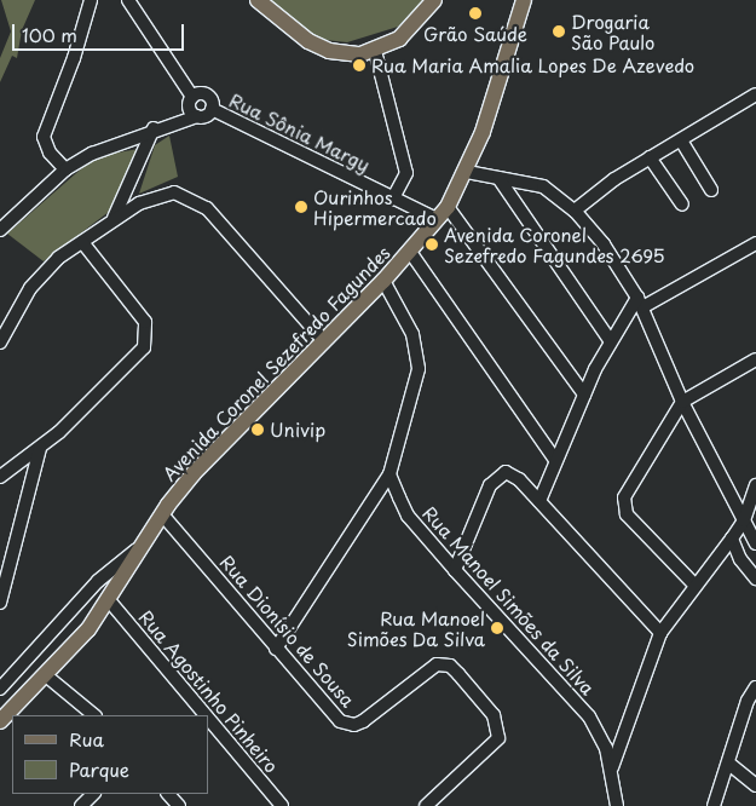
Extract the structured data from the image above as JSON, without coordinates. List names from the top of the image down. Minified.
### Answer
{"streets":{"main road":["Avenida Coronel Sezefredo Fagundes"],"street":["Rua Sônia Margy","Rua Manoel Simões da Silva","Rua Dionísio de Sousa","Rua Agostinho Pinheiro"]},"crossings":[["Rua Sônia Margy","Avenida Coronel Sezefredo Fagundes"],["Avenida Coronel Sezefredo Fagundes","Rua Dionísio de Sousa"],["Avenida Coronel Sezefredo Fagundes","Rua Agostinho Pinheiro"]],"places":["Grão Saúde","Drogaria São Paulo","Rua Maria Amalia Lopes De Azevedo","Ourinhos Hipermercado","Avenida Coronel Sezefredo Fagundes 2695","Univip","Rua Manoel Simões Da Silva"],"legend":["Rua","Parque"],"scale_bar":"100 m"}
